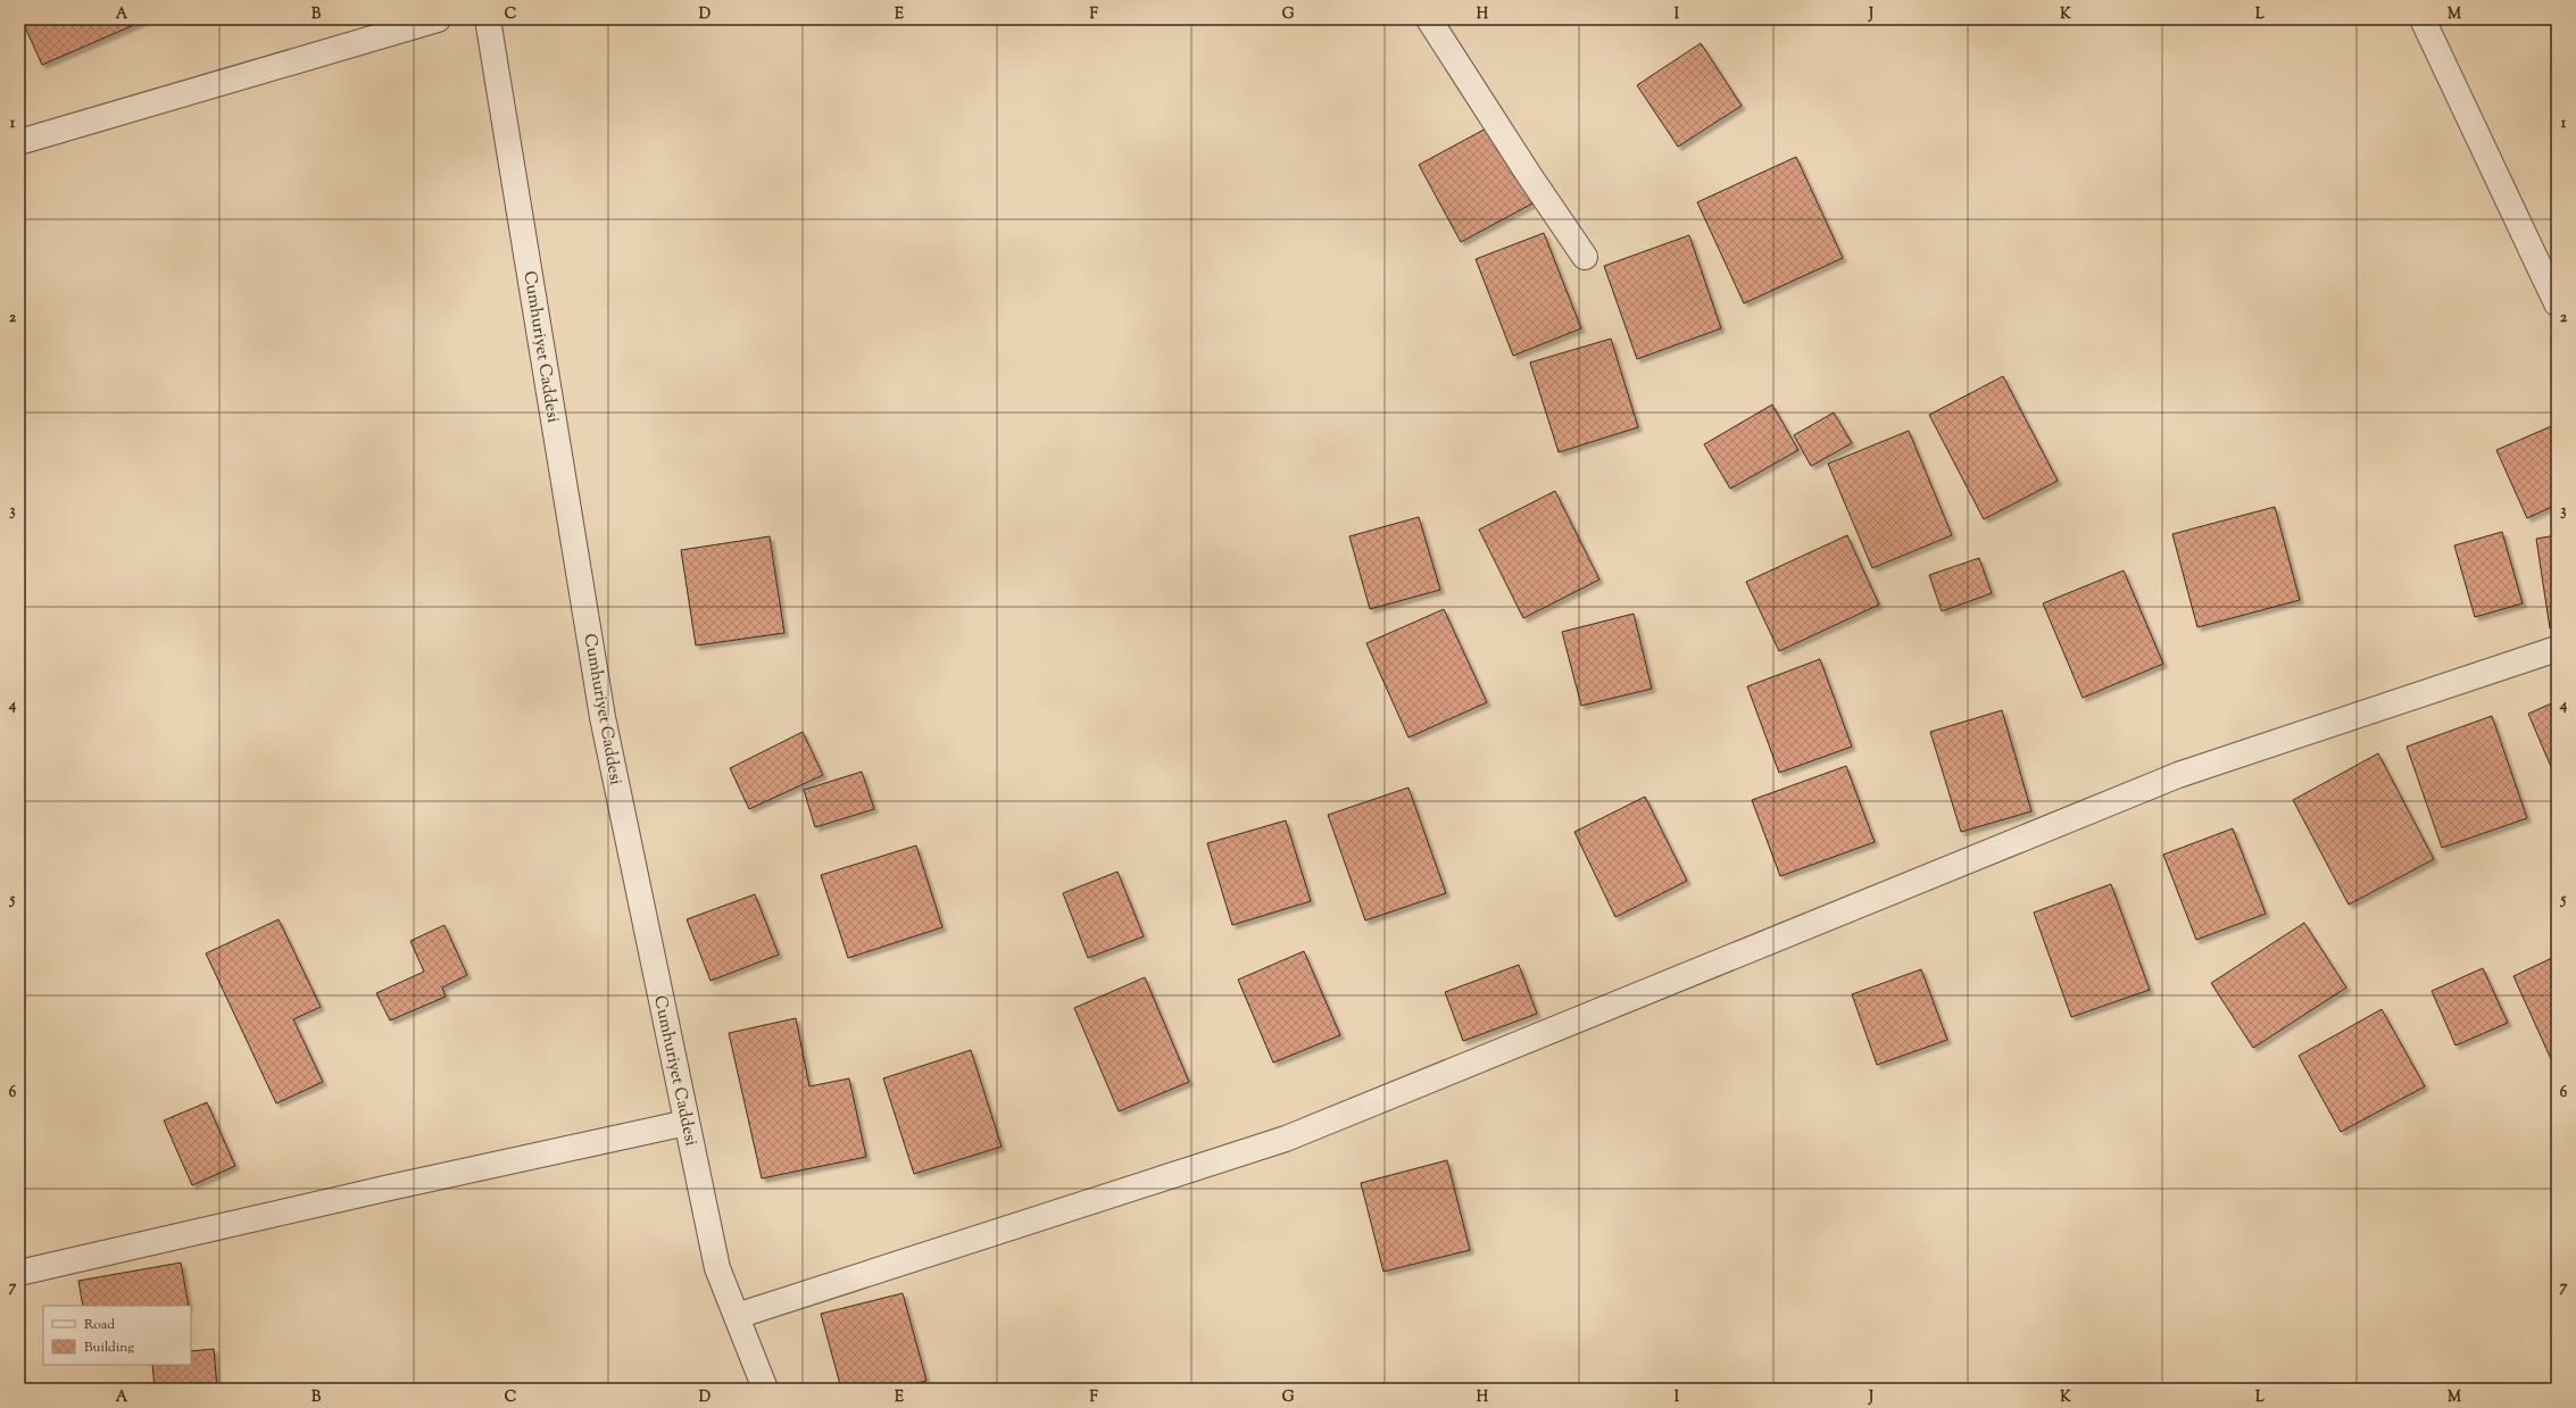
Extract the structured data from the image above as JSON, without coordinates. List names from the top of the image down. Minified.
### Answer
{"streets":{"street":["Cumhuriyet Caddesi"]},"legend":["Road","Building"],"grid":{"columns":["A","B","C","D","E","F","G","H","I","J","K","L","M"],"rows":["1","2","3","4","5","6","7"]}}
